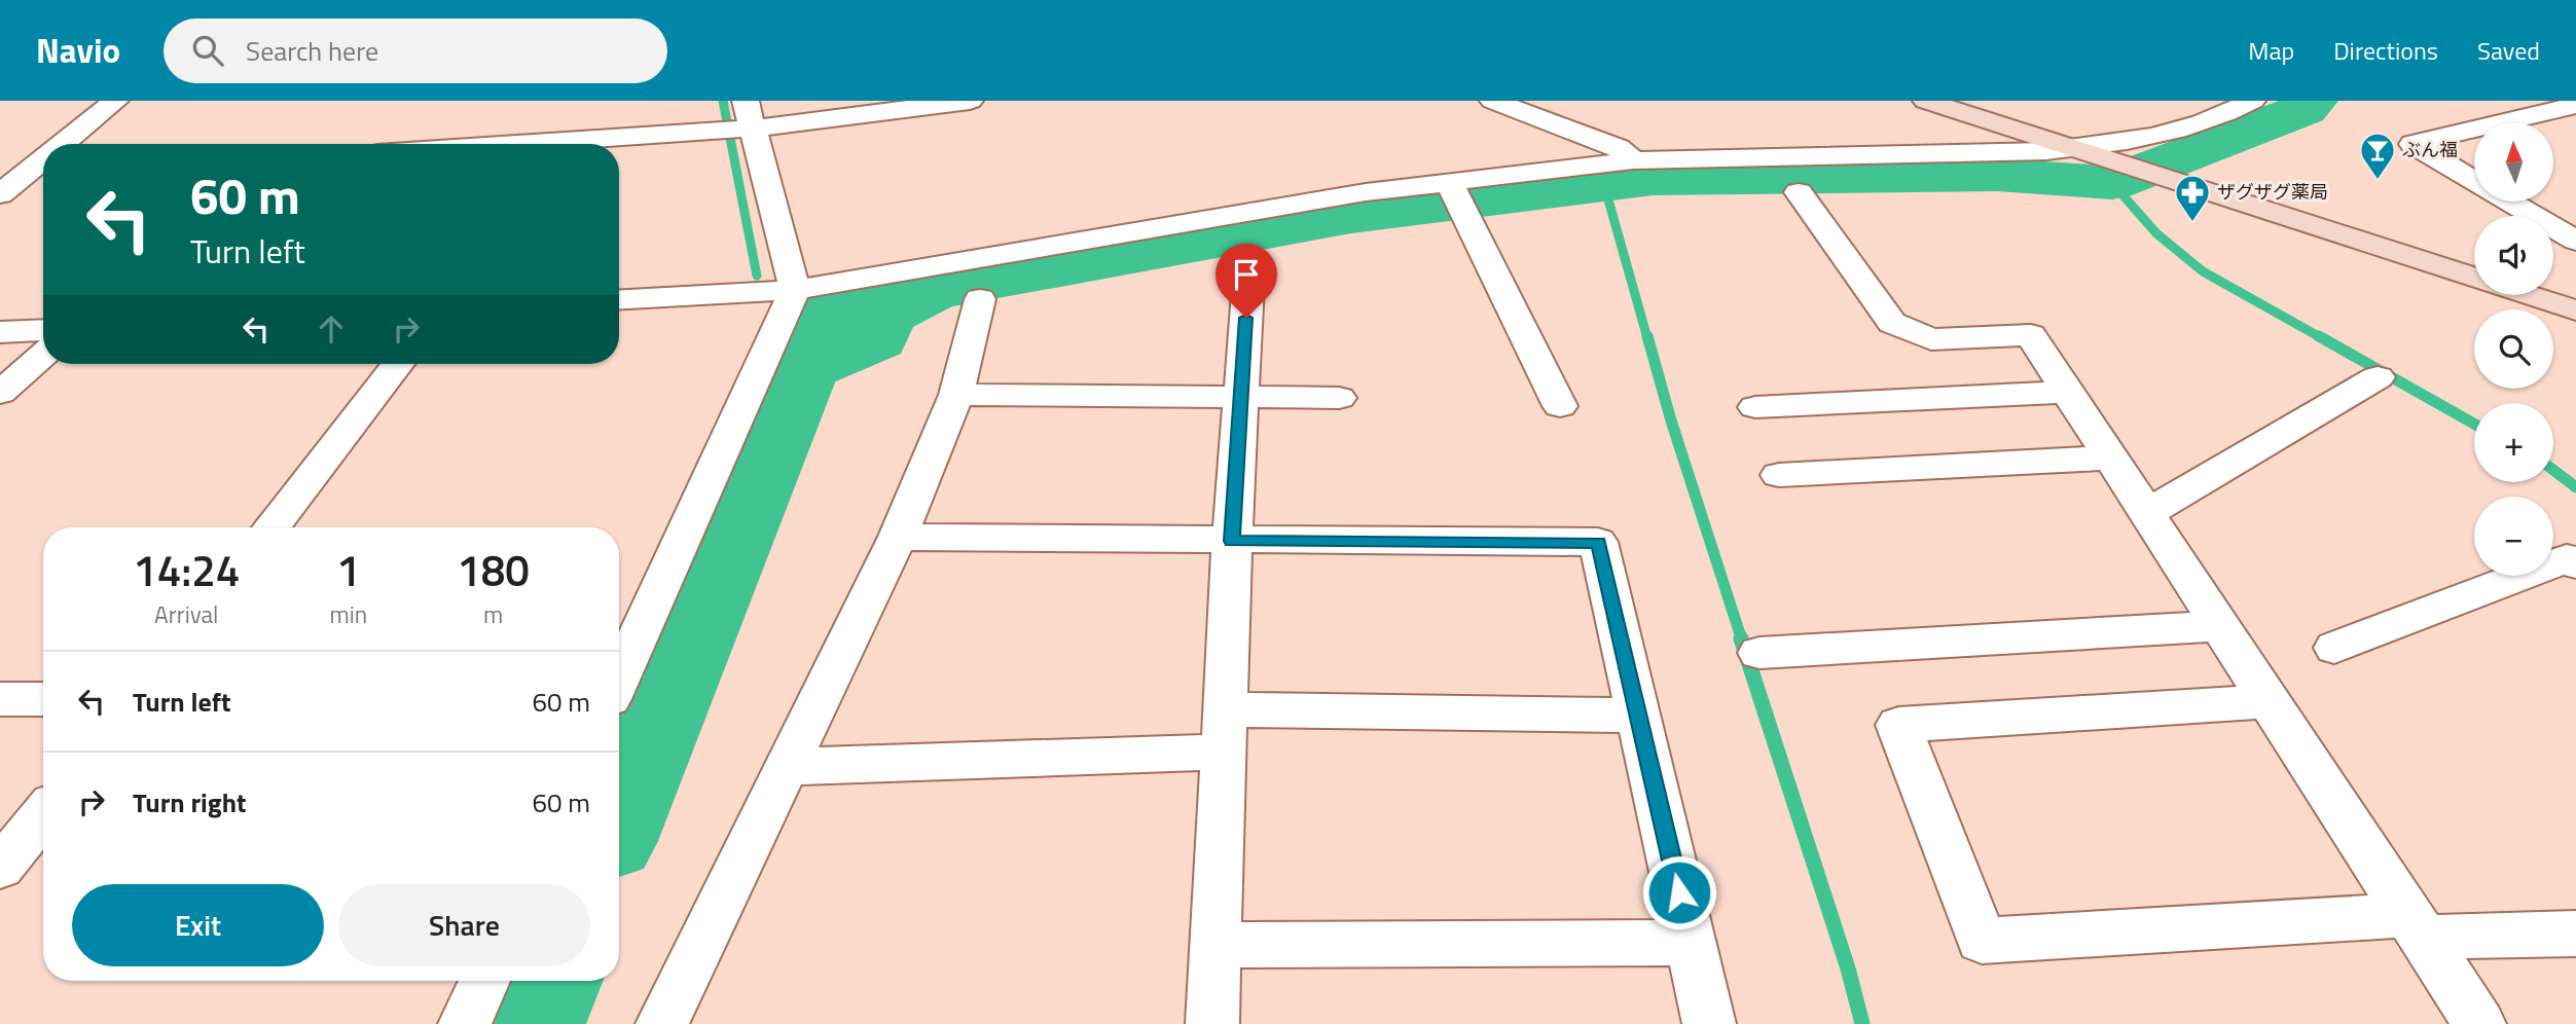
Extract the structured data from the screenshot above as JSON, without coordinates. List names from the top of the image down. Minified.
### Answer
{"places":{"bar":["ぶん福"],"pharmacy":["ザグザグ薬局"]},"north":"top","page":{"header":"Navio","search":"Search here","nav":["Map","Directions","Saved"],"map_buttons":["+","−"],"turn":["60 m","Turn left"],"eta":["14:24","Arrival","1","min","180","m"],"list":[{"name":"Turn left","value":"60 m"},{"name":"Turn right","value":"60 m"}],"buttons":["Exit","Share"]}}
